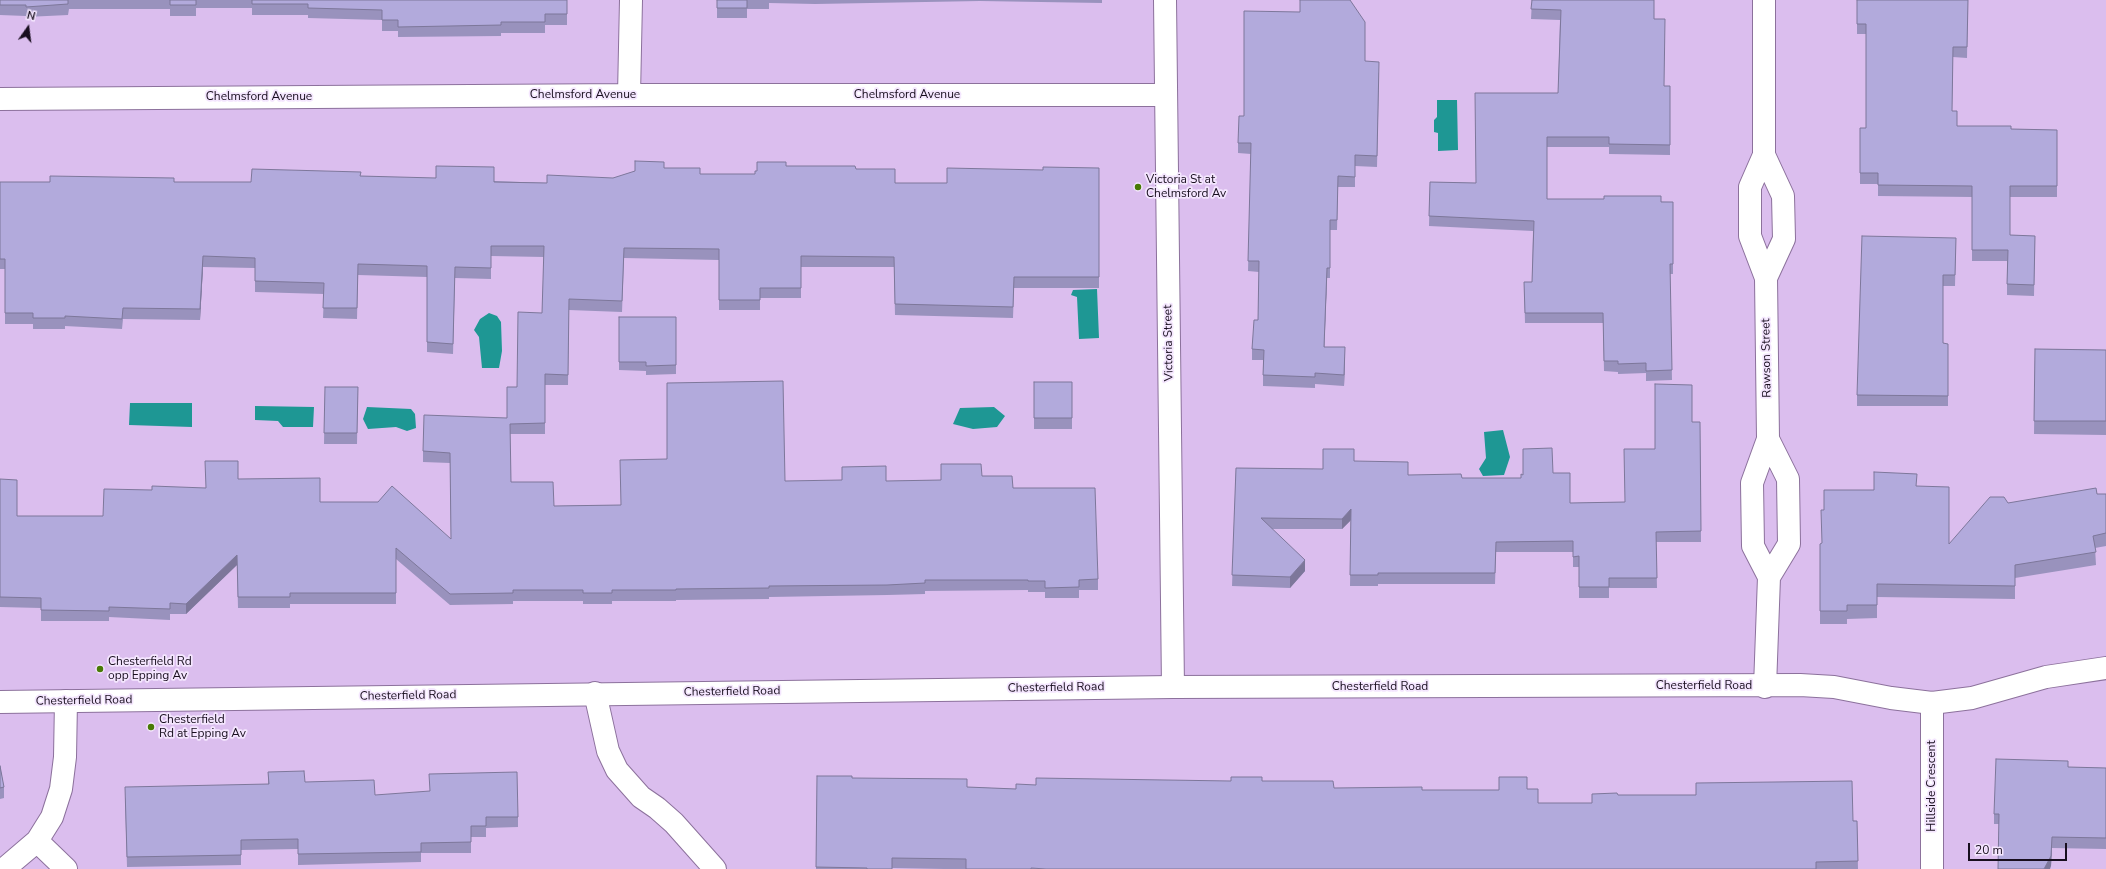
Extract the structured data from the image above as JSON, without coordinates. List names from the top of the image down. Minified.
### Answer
{"streets":{"street":["Chelmsford Avenue","Victoria Street","Rawson Street","Chesterfield Road","Hillside Crescent"]},"crossings":[["Chelmsford Avenue","Victoria Street"],["Victoria Street","Chesterfield Road"],["Rawson Street","Chesterfield Road"],["Chesterfield Road","Hillside Crescent"]],"places":["Victoria St at Chelmsford Av","Chesterfield Rd opp Epping Av","Chesterfield Rd at Epping Av"],"scale_bar":"20 m","north":"top"}
